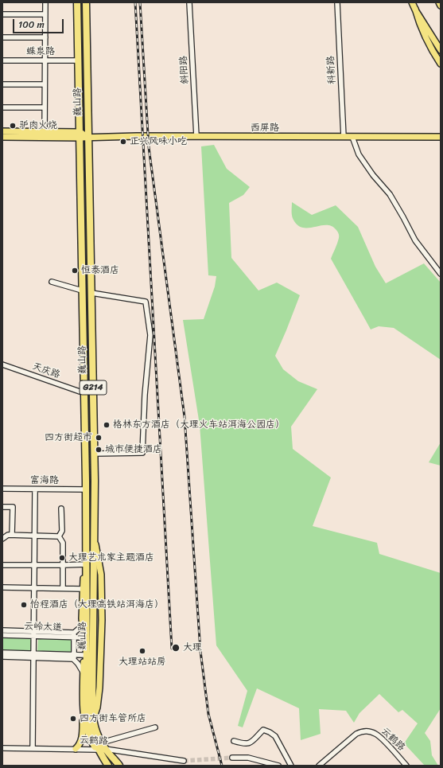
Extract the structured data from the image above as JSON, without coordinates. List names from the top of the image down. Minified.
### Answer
{"streets":{"highway":["巍山路","G214"],"main road":["西屏路"],"street":["蝶泉路","斜阳路","科新路","天庆路","富海路","云岭大道","云鹤路"]},"crossings":[["蝶泉路","巍山路"],["斜阳路","西屏路"],["科新路","西屏路"],["巍山路","西屏路"],["巍山路","天庆路"],["巍山路","富海路"],["巍山路","云鹤路"]],"places":["驴肉火烧","正兴风味小吃","恒泰酒店","格林东方酒店（大理火车站洱海公园店）","四方街超市","城市便捷酒店","大理艺术家主题酒店","怡程酒店（大理高铁站洱海店）","大理","大理站站房","四方街车管所店"],"scale_bar":"100 m"}
